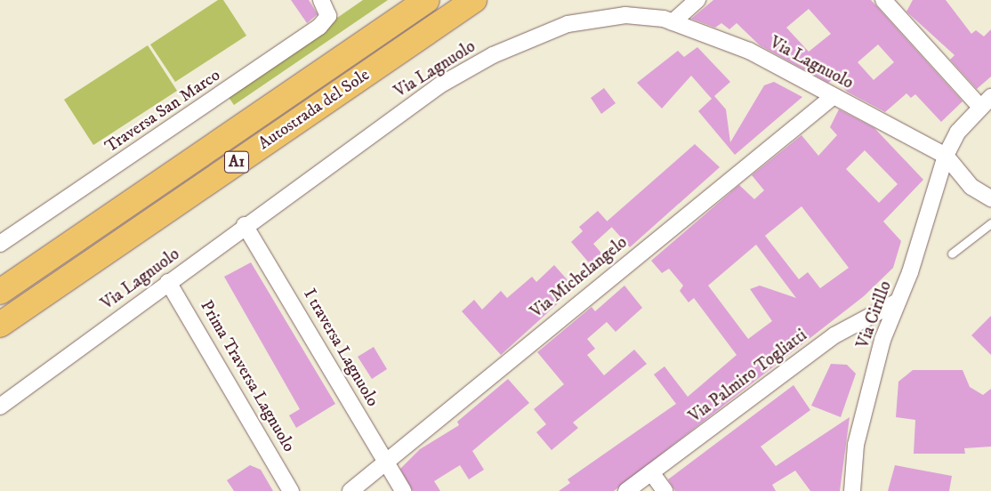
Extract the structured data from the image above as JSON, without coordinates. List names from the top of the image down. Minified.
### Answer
{"streets":{"highway":["Autostrada del Sole","A1"],"street":["Via Lagnuolo","Traversa San Marco","Via Michelangelo","Via Cirillo","I traversa Lagnuolo","Prima Traversa Lagnuolo","Via Palmiro Togliatti"]},"crossings":[["Via Lagnuolo","Via Michelangelo"],["Via Lagnuolo","Via Cirillo"],["Via Lagnuolo","I traversa Lagnuolo"],["Via Lagnuolo","Prima Traversa Lagnuolo"],["Via Michelangelo","I traversa Lagnuolo"],["Via Cirillo","Via Palmiro Togliatti"]]}
